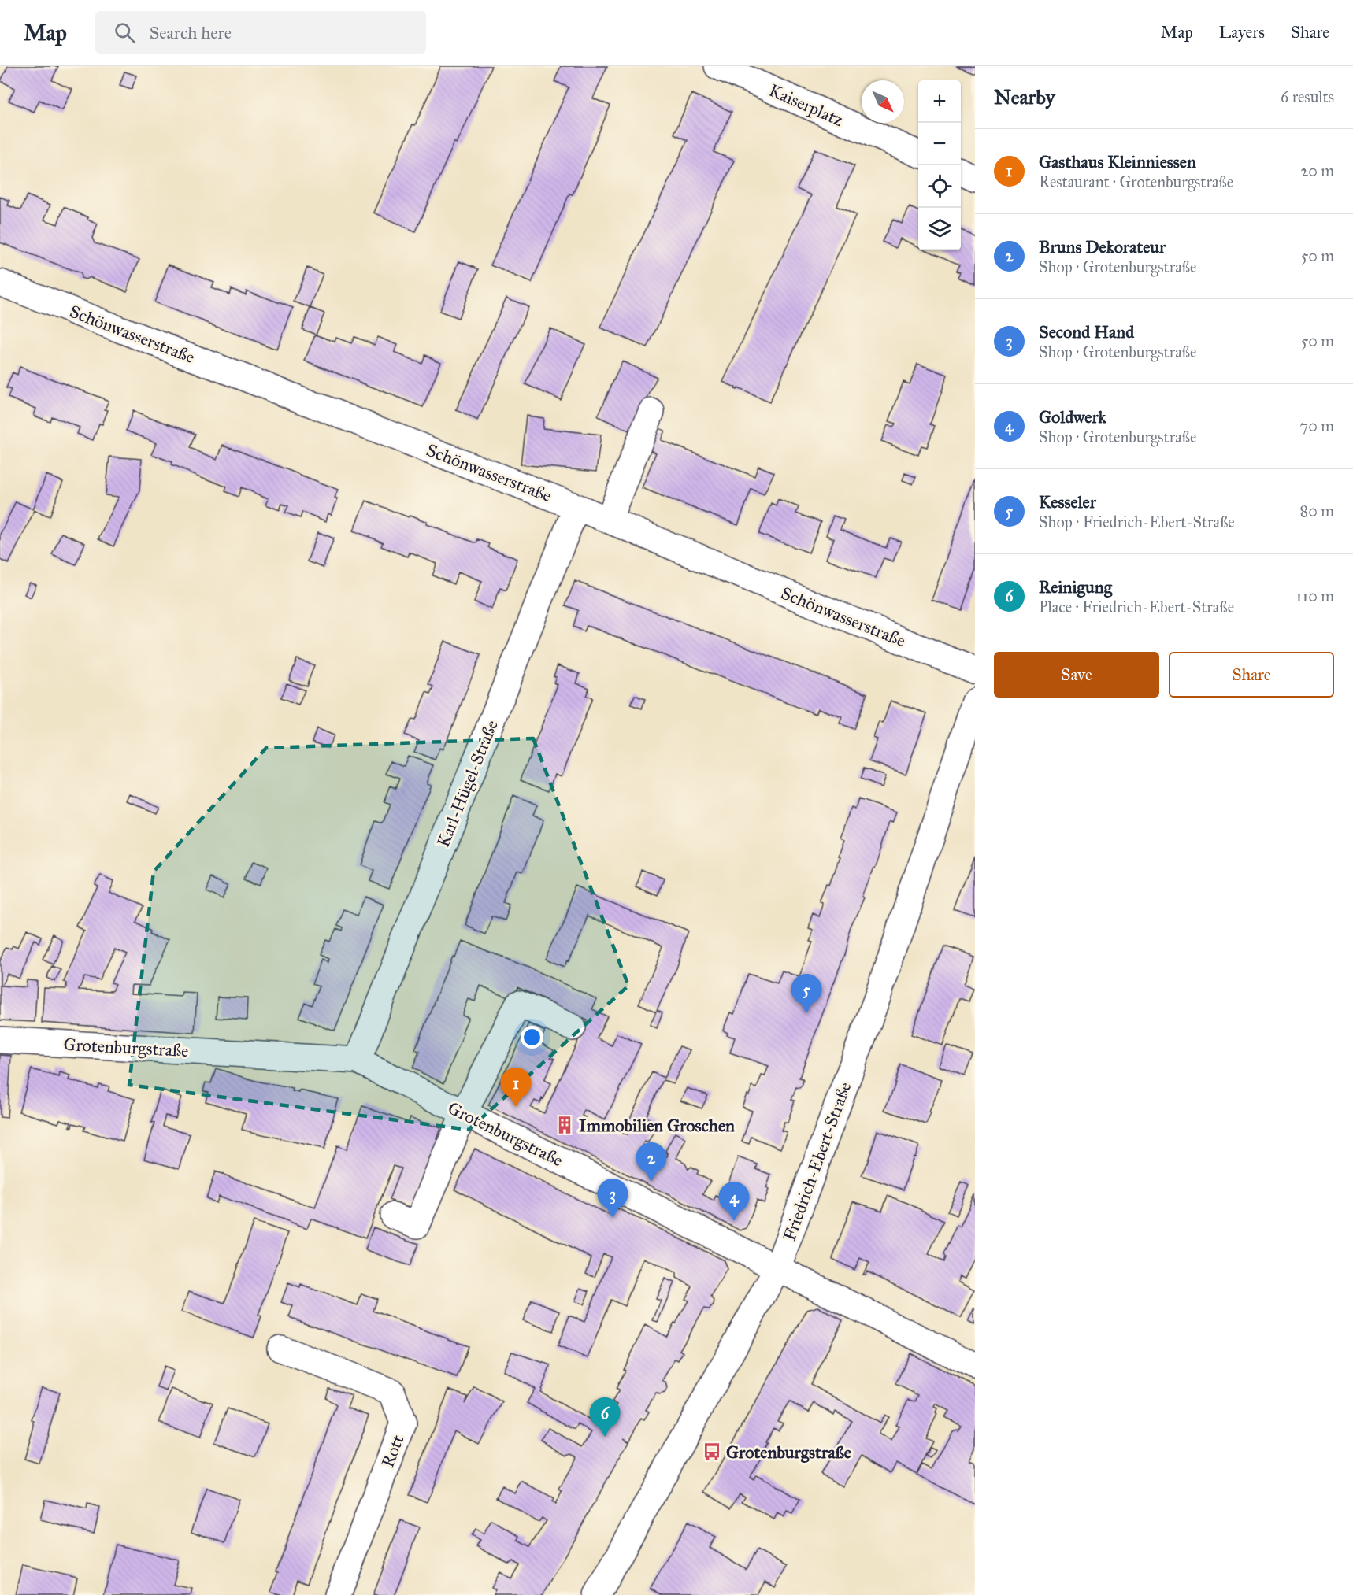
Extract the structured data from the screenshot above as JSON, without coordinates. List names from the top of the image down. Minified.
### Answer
{"streets":{"street":["Kaiserplatz","Schönwasserstraße","Karl-Hügel-Straße","Grotenburgstraße","Friedrich-Ebert-Straße","Rott"]},"crossings":[["Schönwasserstraße","Karl-Hügel-Straße"],["Karl-Hügel-Straße","Grotenburgstraße"],["Grotenburgstraße","Friedrich-Ebert-Straße"]],"places":{"building":["Immobilien Groschen"],"bus stop":["Grotenburgstraße"]},"north":"bottom right","page":{"header":"Map","search":"Search here","nav":["Map","Layers","Share"],"heading":["Nearby","6 results"],"map_buttons":["+","−"],"list":[{"mark":"1","name":"Gasthaus Kleinniessen","note":"Restaurant · Grotenburgstraße","value":"20 m"},{"mark":"2","name":"Bruns Dekorateur","note":"Shop · Grotenburgstraße","value":"50 m"},{"mark":"3","name":"Second Hand","note":"Shop · Grotenburgstraße","value":"50 m"},{"mark":"4","name":"Goldwerk","note":"Shop · Grotenburgstraße","value":"70 m"},{"mark":"5","name":"Kesseler","note":"Shop · Friedrich-Ebert-Straße","value":"80 m"},{"mark":"6","name":"Reinigung","note":"Place · Friedrich-Ebert-Straße","value":"110 m"}],"buttons":["Save","Share"],"pins":["5","1","2","3","4","6"]}}
